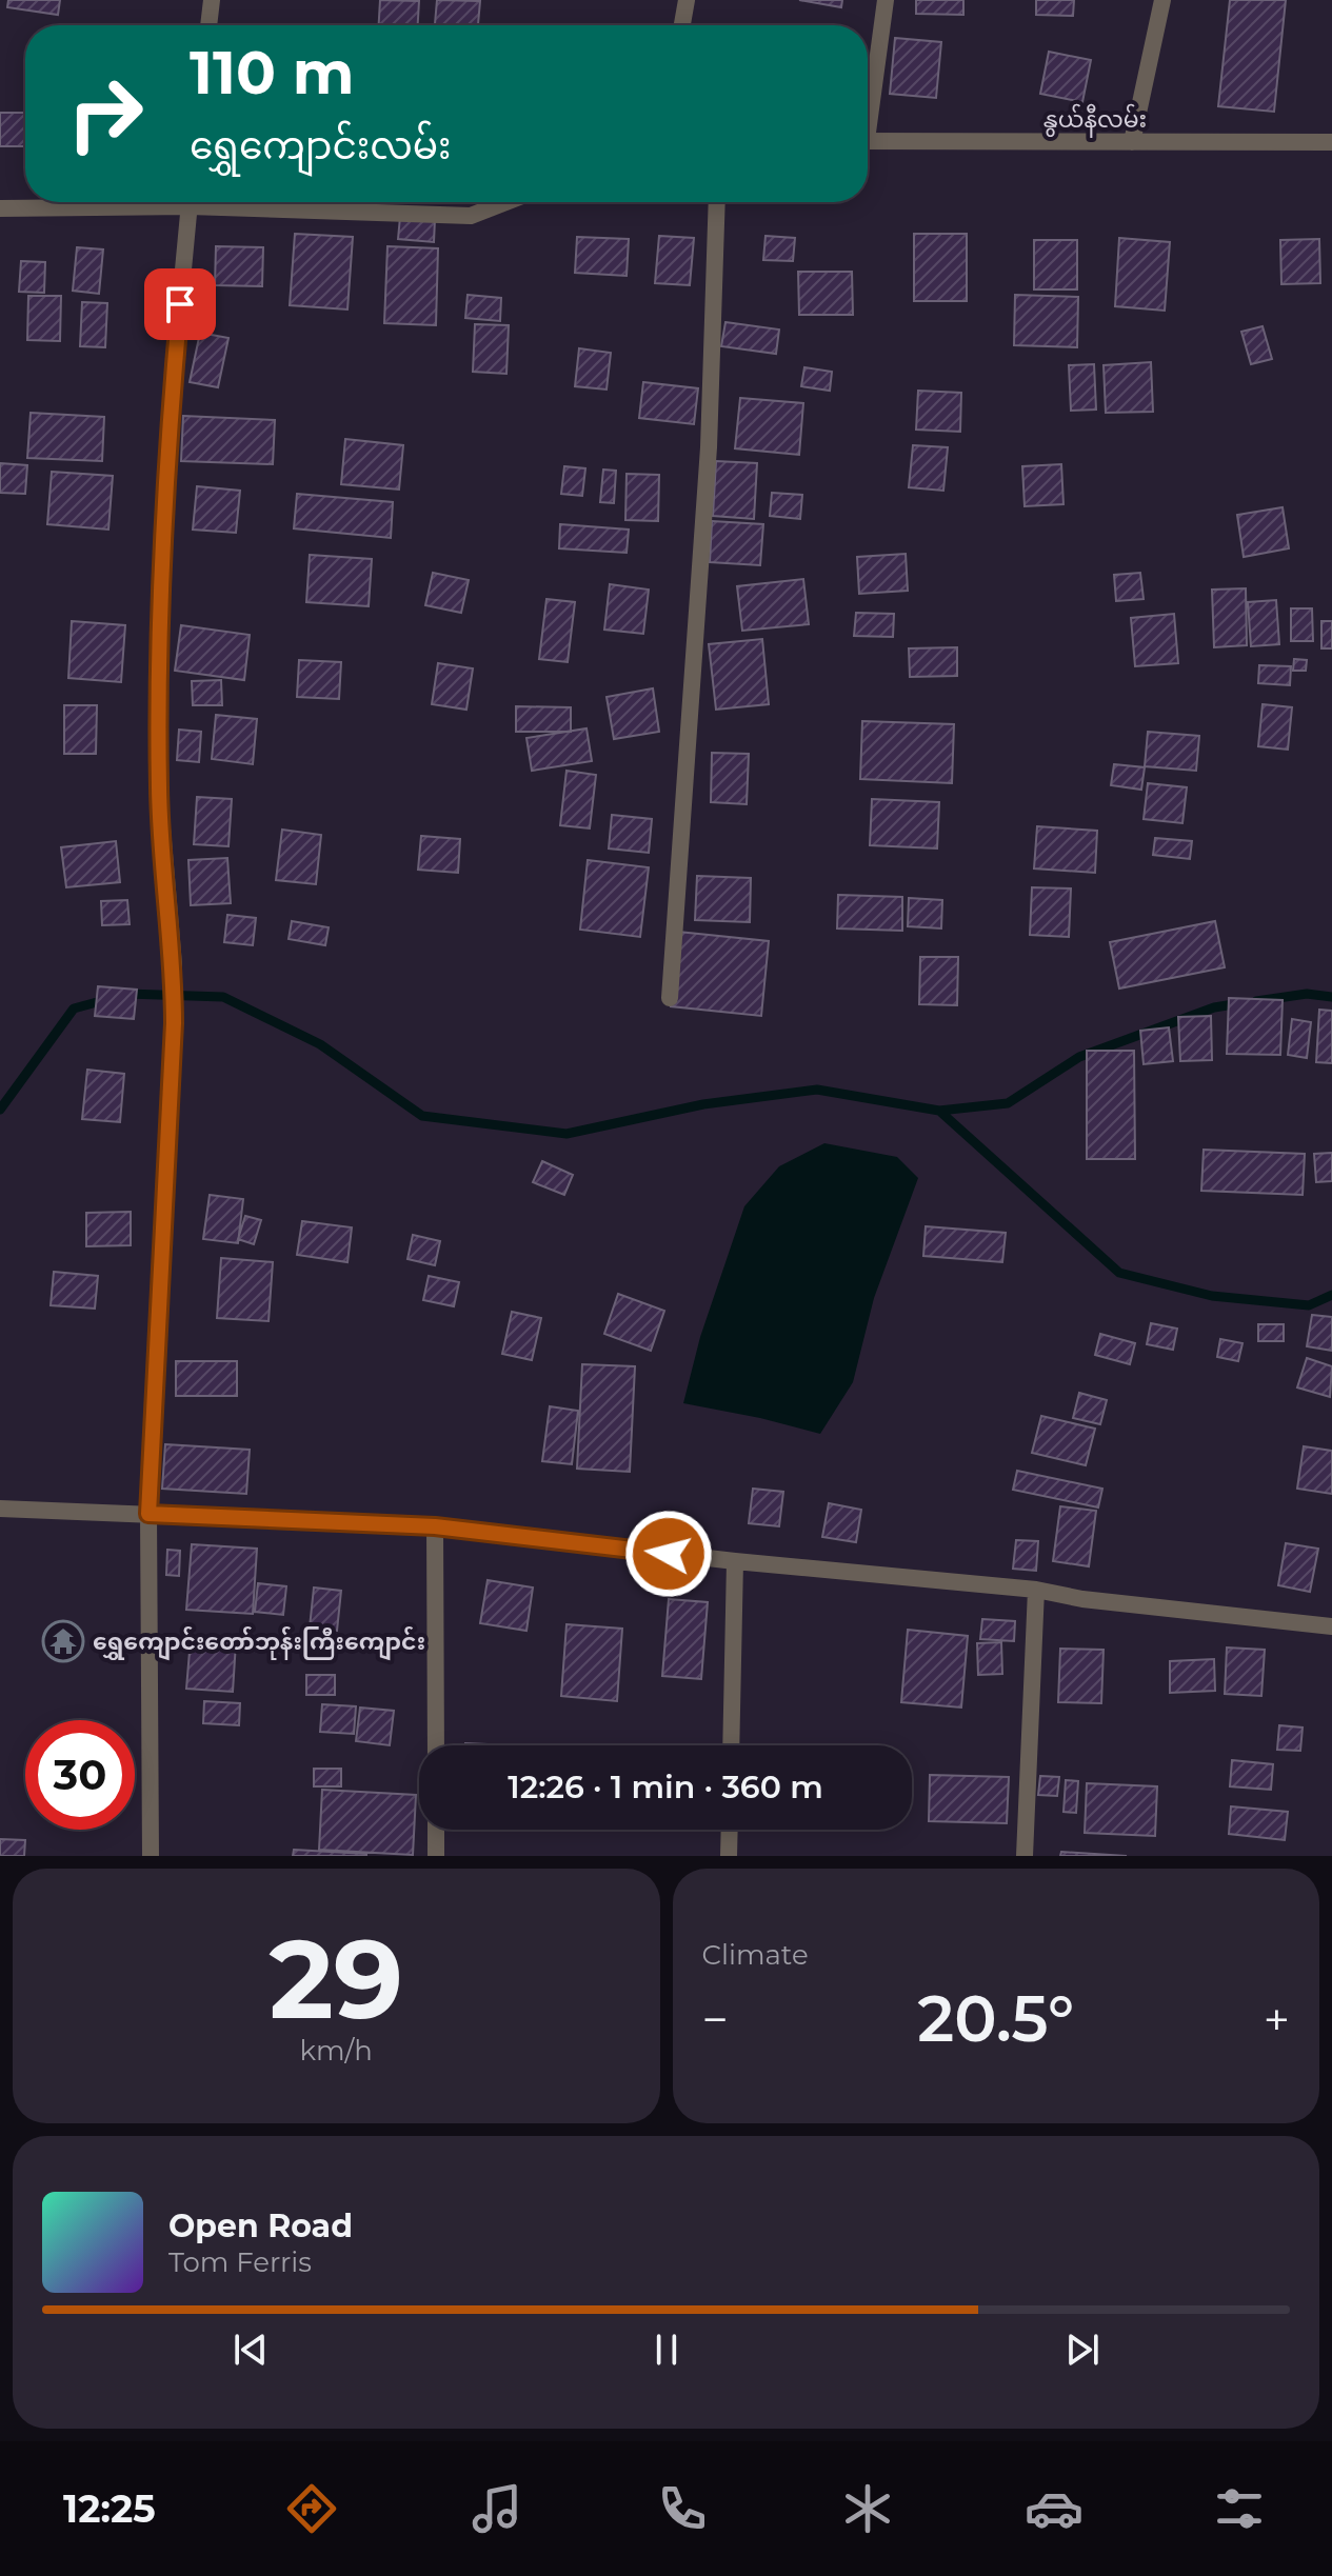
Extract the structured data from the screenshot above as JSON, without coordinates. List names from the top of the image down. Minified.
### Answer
{"streets":{"street":["နွယ်နီလမ်း"]},"places":{"temple":["ရွှေကျောင်းတော်ဘုန်းကြီးကျောင်း"]},"page":{"turn":["110 m","ရွှေကျောင်းလမ်း"],"limit":"30","trip":"12:26 · 1 min · 360 m","tile":[["29","km/h"],"Climate"],"heat":["−","20.5°","+"],"song":["Open Road","Tom Ferris"],"tabs":"12:25"}}
